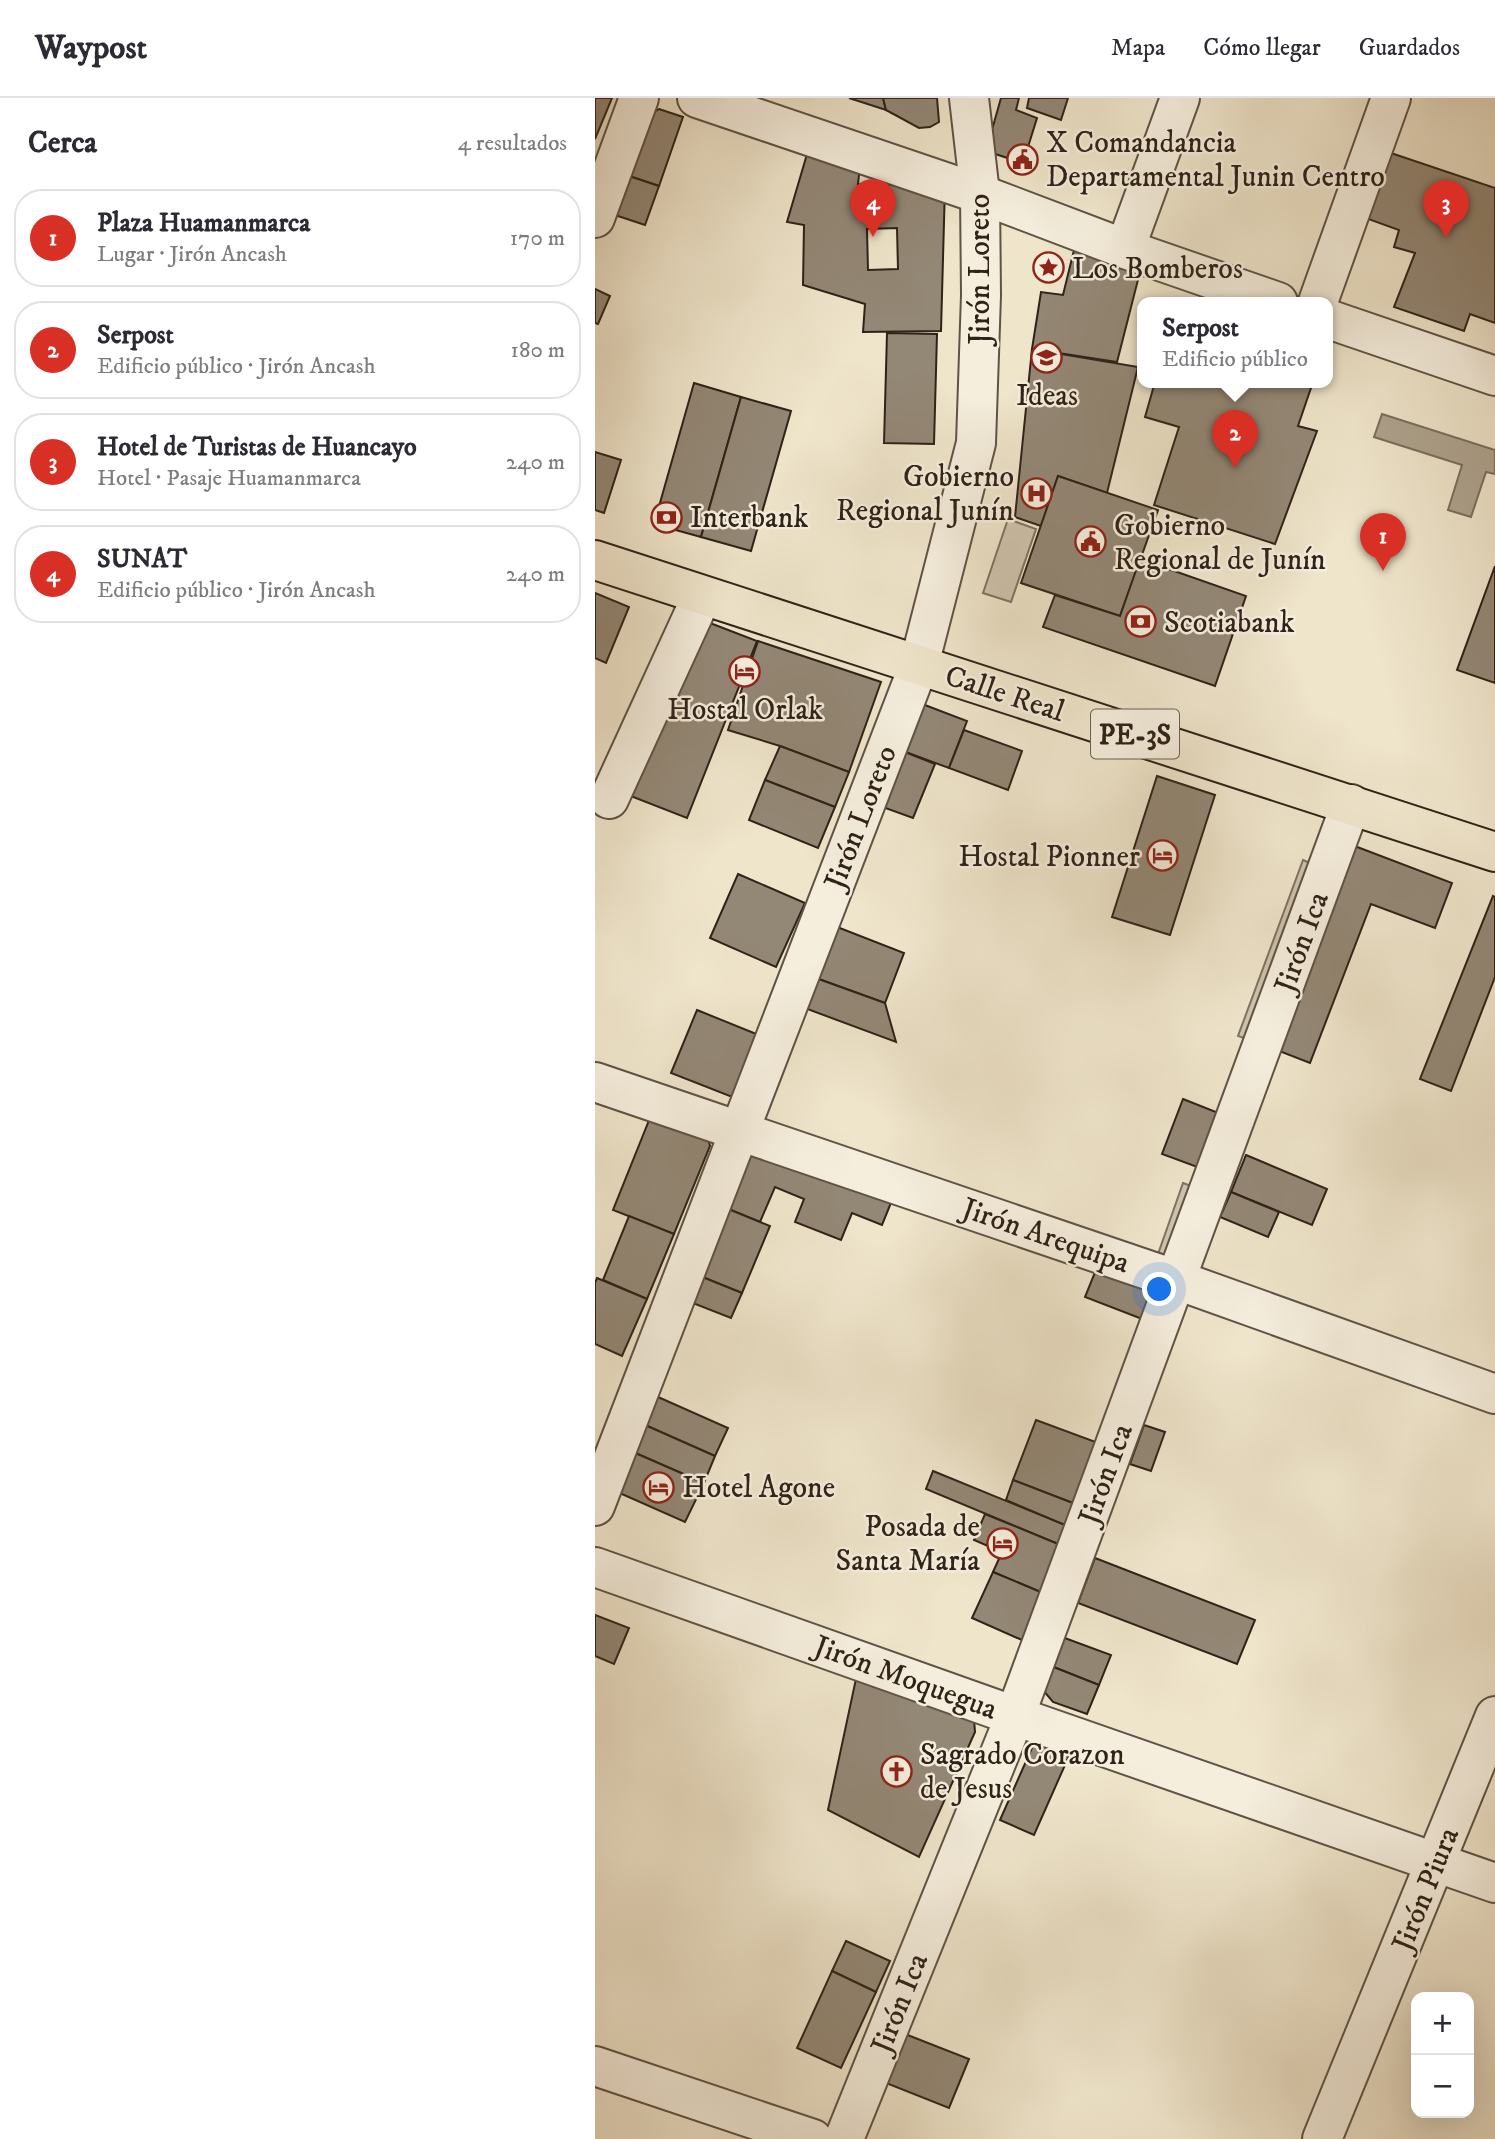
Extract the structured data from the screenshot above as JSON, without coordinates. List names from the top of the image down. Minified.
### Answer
{"streets":{"highway":["Calle Real","PE-3S"],"street":["Jirón Loreto","Jirón Ica","Jirón Arequipa","Jirón Moquegua","Jirón Piura"]},"crossings":[["Jirón Loreto","Calle Real"],["Jirón Loreto","Jirón Arequipa"],["Calle Real","Jirón Ica"],["Jirón Ica","Jirón Arequipa"],["Jirón Ica","Jirón Moquegua"],["Jirón Moquegua","Jirón Piura"]],"places":{"public building":["X Comandancia Departamental Junin Centro","Gobierno Regional de Junín"],"place":["Los Bomberos"],"school or university":["Ideas"],"hospital":["Gobierno Regional Junín"],"bank":["Interbank","Scotiabank"],"hotel":["Hostal Orlak","Hostal Pionner","Hotel Agone","Posada de Santa María"],"church":["Sagrado Corazon de Jesus"]},"page":{"header":"Waypost","nav":["Mapa","Cómo llegar","Guardados"],"heading":["Cerca","4 resultados"],"pins":["4","3","2","1"],"list":[{"mark":"1","name":"Plaza Huamanmarca","note":"Lugar · Jirón Ancash","value":"170 m"},{"mark":"2","name":"Serpost","note":"Edificio público · Jirón Ancash","value":"180 m"},{"mark":"3","name":"Hotel de Turistas de Huancayo","note":"Hotel · Pasaje Huamanmarca","value":"240 m"},{"mark":"4","name":"SUNAT","note":"Edificio público · Jirón Ancash","value":"240 m"}],"popup":["Serpost","Edificio público"],"map_buttons":["+","−"]}}
